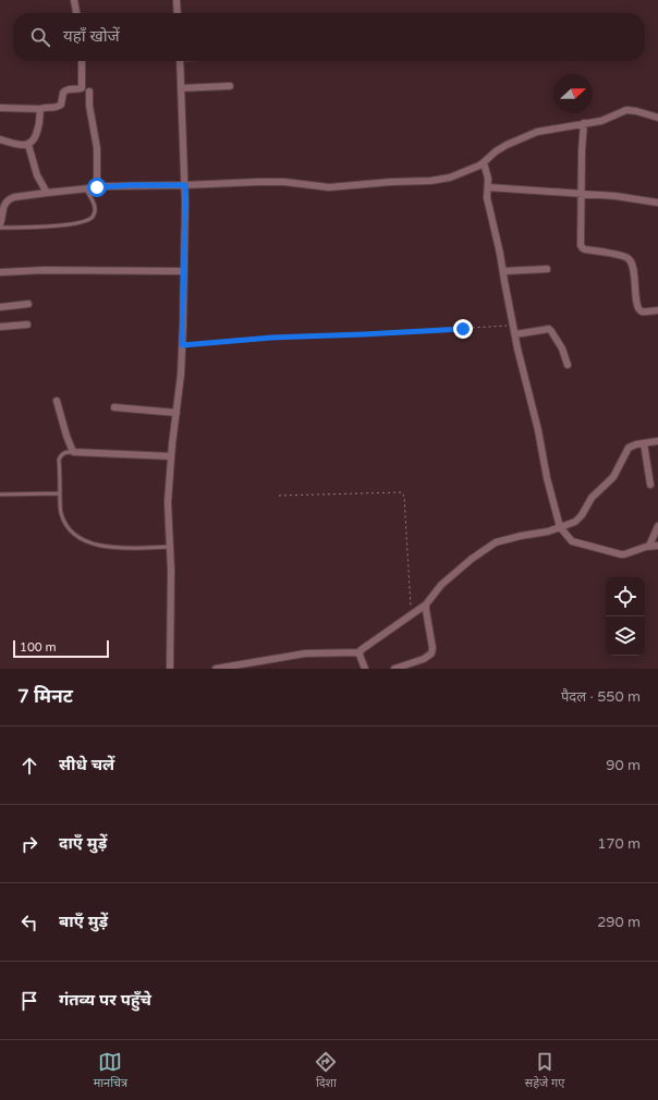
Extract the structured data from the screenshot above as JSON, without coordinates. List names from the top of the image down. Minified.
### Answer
{"scale_bar":"100 m","north":"right","page":{"search":"यहाँ खोजें","scale":"100 m","heading":["7 मिनट","पैदल · 550 m"],"list":[["सीधे चलें","90 m"],["दाएँ मुड़ें","170 m"],["बाएँ मुड़ें","290 m"],"गंतव्य पर पहुँचे"],"nav":["मानचित्र","दिशा","सहेजे गए"]}}
